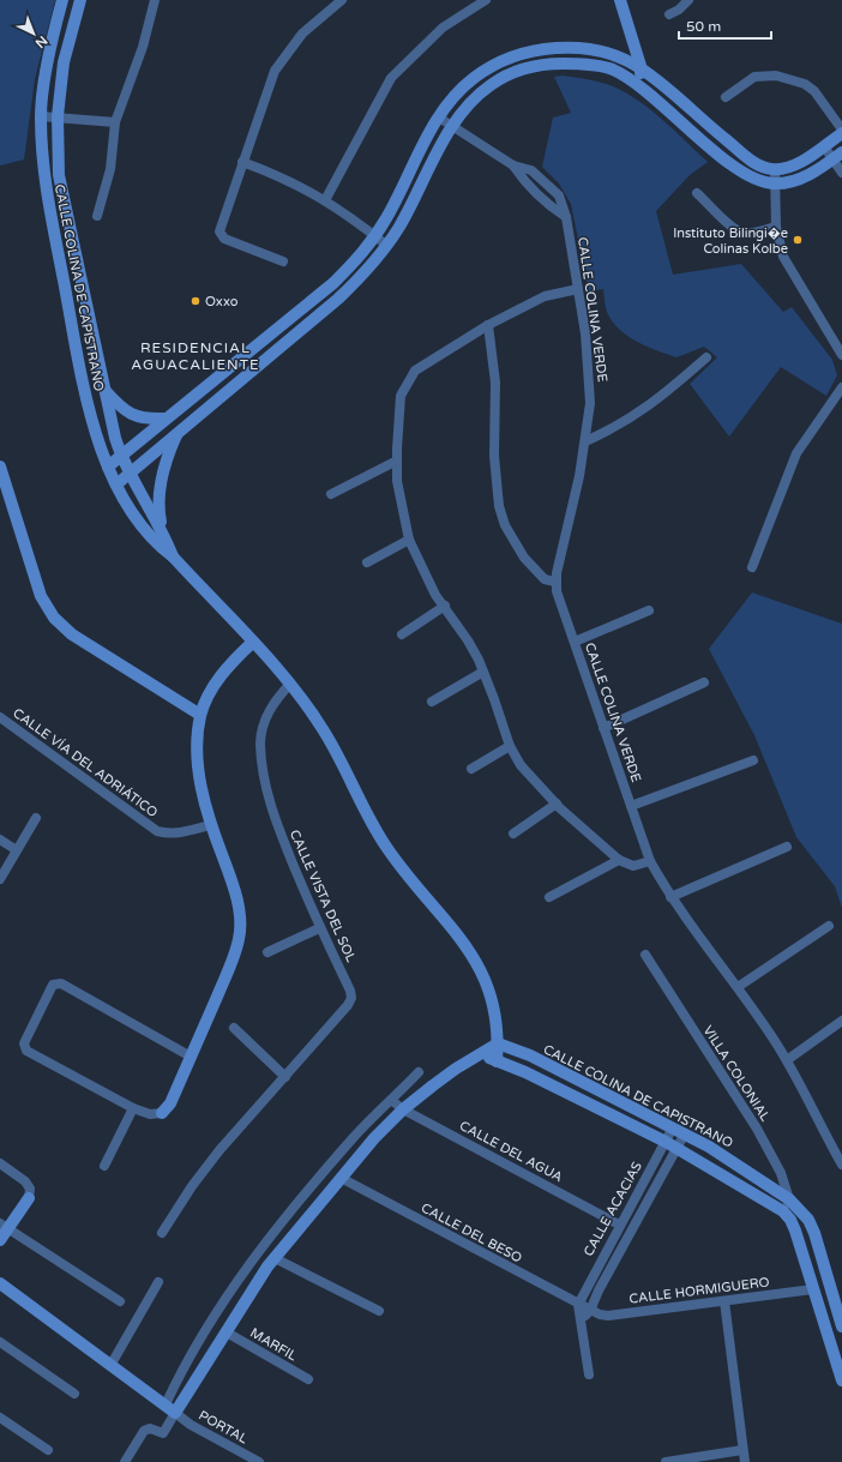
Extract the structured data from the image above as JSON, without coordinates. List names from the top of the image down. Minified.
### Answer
{"streets":{"main road":["CALLE COLINA DE CAPISTRANO"],"street":["CALLE COLINA VERDE","CALLE VÍA DEL ADRIÁTICO","CALLE VISTA DEL SOL","VILLA COLONIAL","CALLE DEL AGUA","CALLE ACACIAS","CALLE DEL BESO","CALLE HORMIGUERO","MARFIL","PORTAL"]},"crossings":[["CALLE COLINA DE CAPISTRANO","CALLE VISTA DEL SOL"],["CALLE COLINA DE CAPISTRANO","VILLA COLONIAL"],["CALLE COLINA DE CAPISTRANO","CALLE ACACIAS"],["CALLE COLINA DE CAPISTRANO","CALLE HORMIGUERO"],["CALLE DEL AGUA","CALLE ACACIAS"],["CALLE ACACIAS","CALLE DEL BESO"],["CALLE ACACIAS","CALLE HORMIGUERO"],["CALLE DEL BESO","CALLE HORMIGUERO"]],"districts":["RESIDENCIAL AGUACALIENTE"],"places":["Instituto Bilingi�e Colinas Kolbe","Oxxo"],"scale_bar":"50 m","north":"bottom right"}
